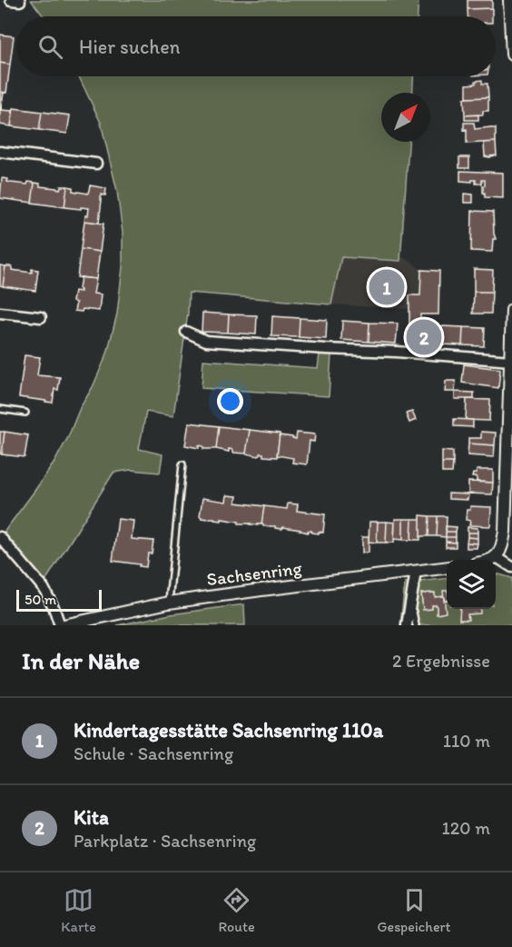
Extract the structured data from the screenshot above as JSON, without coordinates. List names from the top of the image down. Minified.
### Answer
{"streets":{"street":["Sachsenring"]},"scale_bar":"50 m","north":"top right","page":{"search":"Hier suchen","pins":["1","2"],"scale":"50 m","heading":["In der Nähe","2 Ergebnisse"],"list":[{"mark":"1","name":"Kindertagesstätte Sachsenring 110a","note":"Schule · Sachsenring","value":"110 m"},{"mark":"2","name":"Kita","note":"Parkplatz · Sachsenring","value":"120 m"}],"nav":["Karte","Route","Gespeichert"]}}
